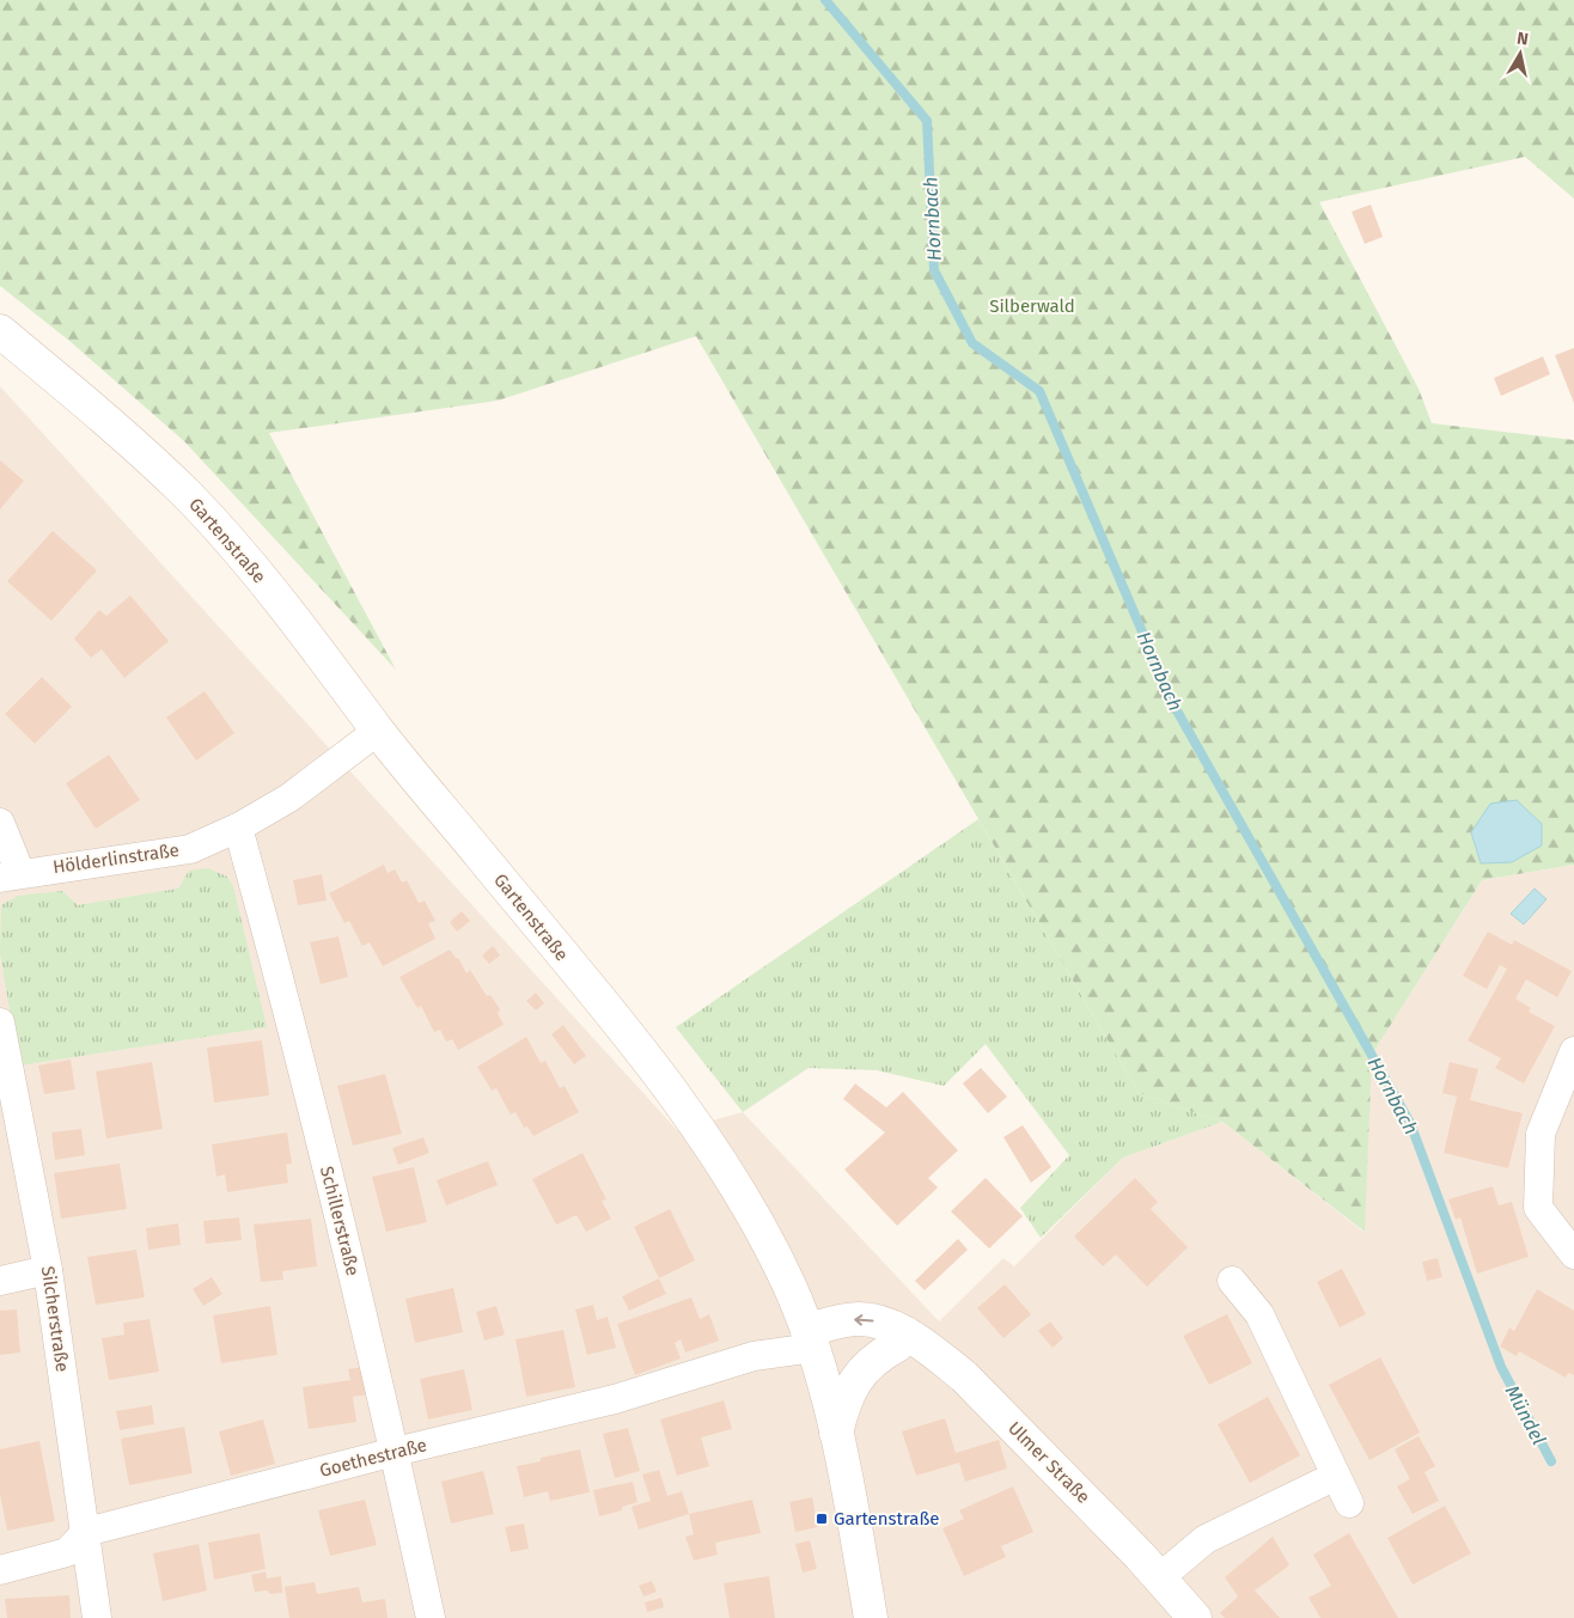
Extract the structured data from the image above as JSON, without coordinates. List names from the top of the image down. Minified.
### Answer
{"streets":{"main road":["Gartenstraße","Ulmer Straße"],"street":["Hölderlinstraße","Schillerstraße","Silcherstraße","Goethestraße"]},"crossings":[["Gartenstraße","Hölderlinstraße"],["Gartenstraße","Goethestraße"],["Gartenstraße","Ulmer Straße"],["Hölderlinstraße","Schillerstraße"],["Schillerstraße","Goethestraße"],["Silcherstraße","Goethestraße"],["Goethestraße","Ulmer Straße"]],"water":["Hornbach","Mündel"],"parks":["Silberwald"],"places":{"transit":["Gartenstraße"]},"north":"top"}
